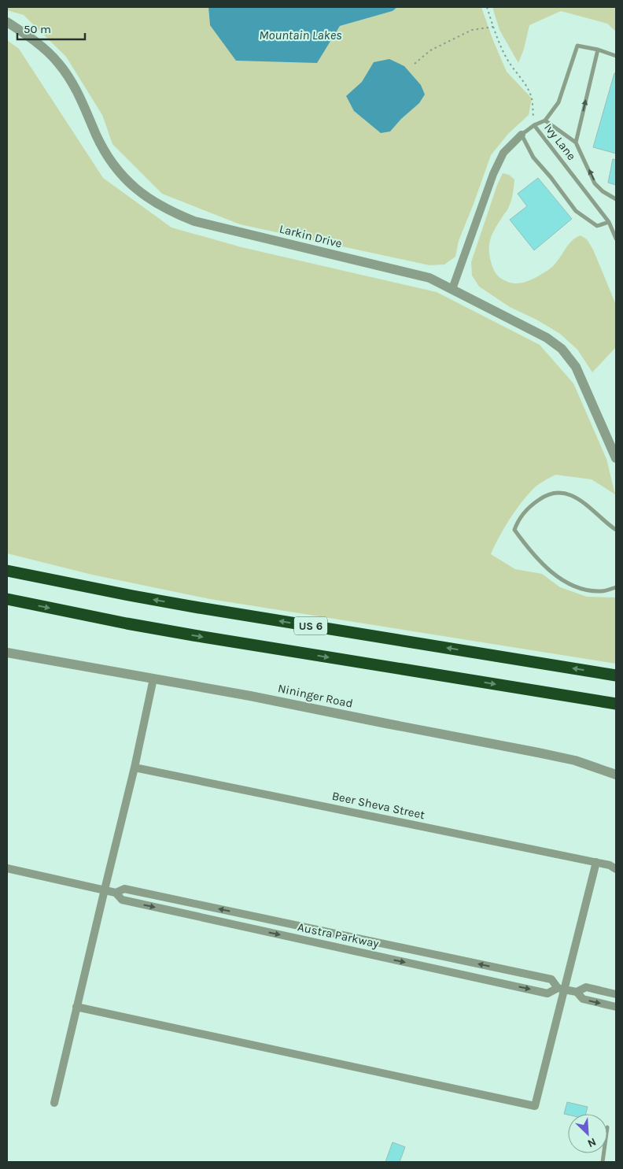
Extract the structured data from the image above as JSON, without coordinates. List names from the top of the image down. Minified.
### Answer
{"streets":{"highway":["US 6"],"street":["Larkin Drive","Nininger Road","Beer Sheva Street","Austra Parkway"],"lane":["Ivy Lane"]},"water":["Mountain Lakes"],"scale_bar":"50 m","north":"bottom right"}
